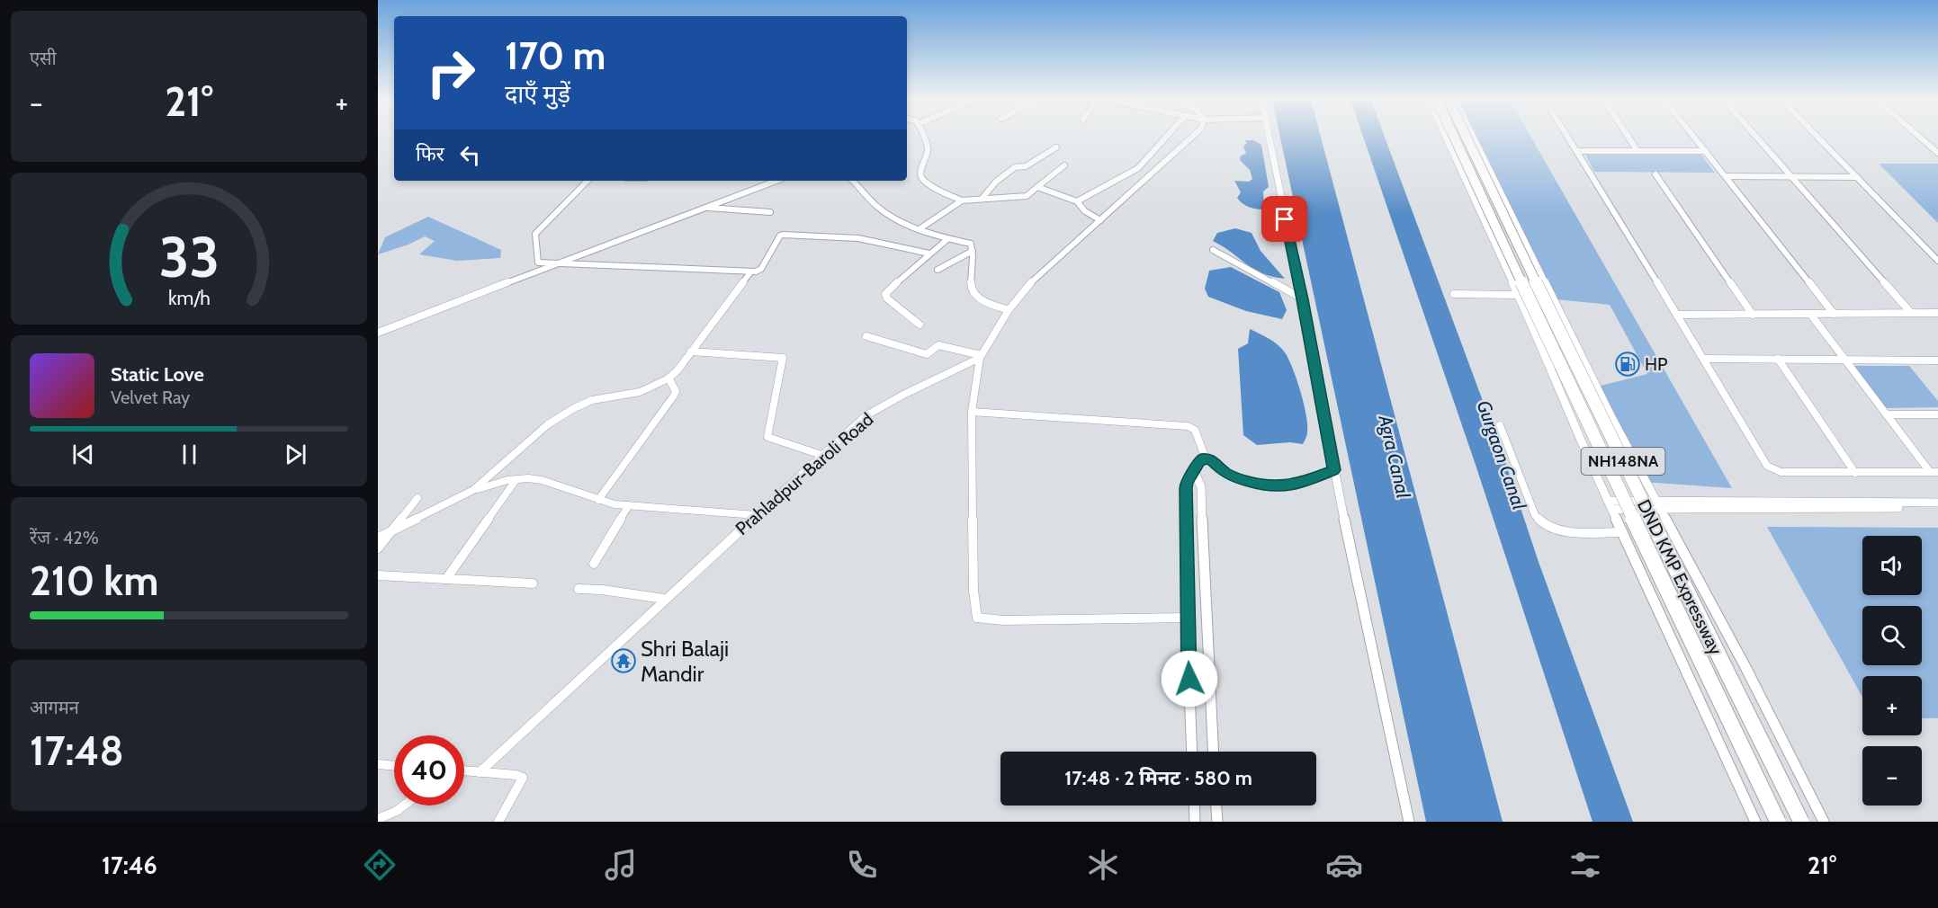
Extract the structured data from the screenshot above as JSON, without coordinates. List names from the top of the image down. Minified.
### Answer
{"streets":{"highway":["NH148NA","DND KMP Expressway"],"street":["Prahladpur-Baroli Road"]},"water":["Gurgaon Canal","Agra Canal"],"places":{"fuel station":["HP"],"temple":["Shri Balaji Mandir"]},"page":{"tile":["एसी",["रेंज · 42%","210 km"],["आगमन","17:48"]],"turn":["170 m","दाएँ मुड़ें"],"heat":["−","21°","+"],"then":"फिर","song":["Static Love","Velvet Ray"],"map_buttons":["+","−"],"limit":"40","trip":"17:48 · 2 मिनट · 580 m","tabs":["17:46","21°"],"gauge":["33","km/h"]}}
